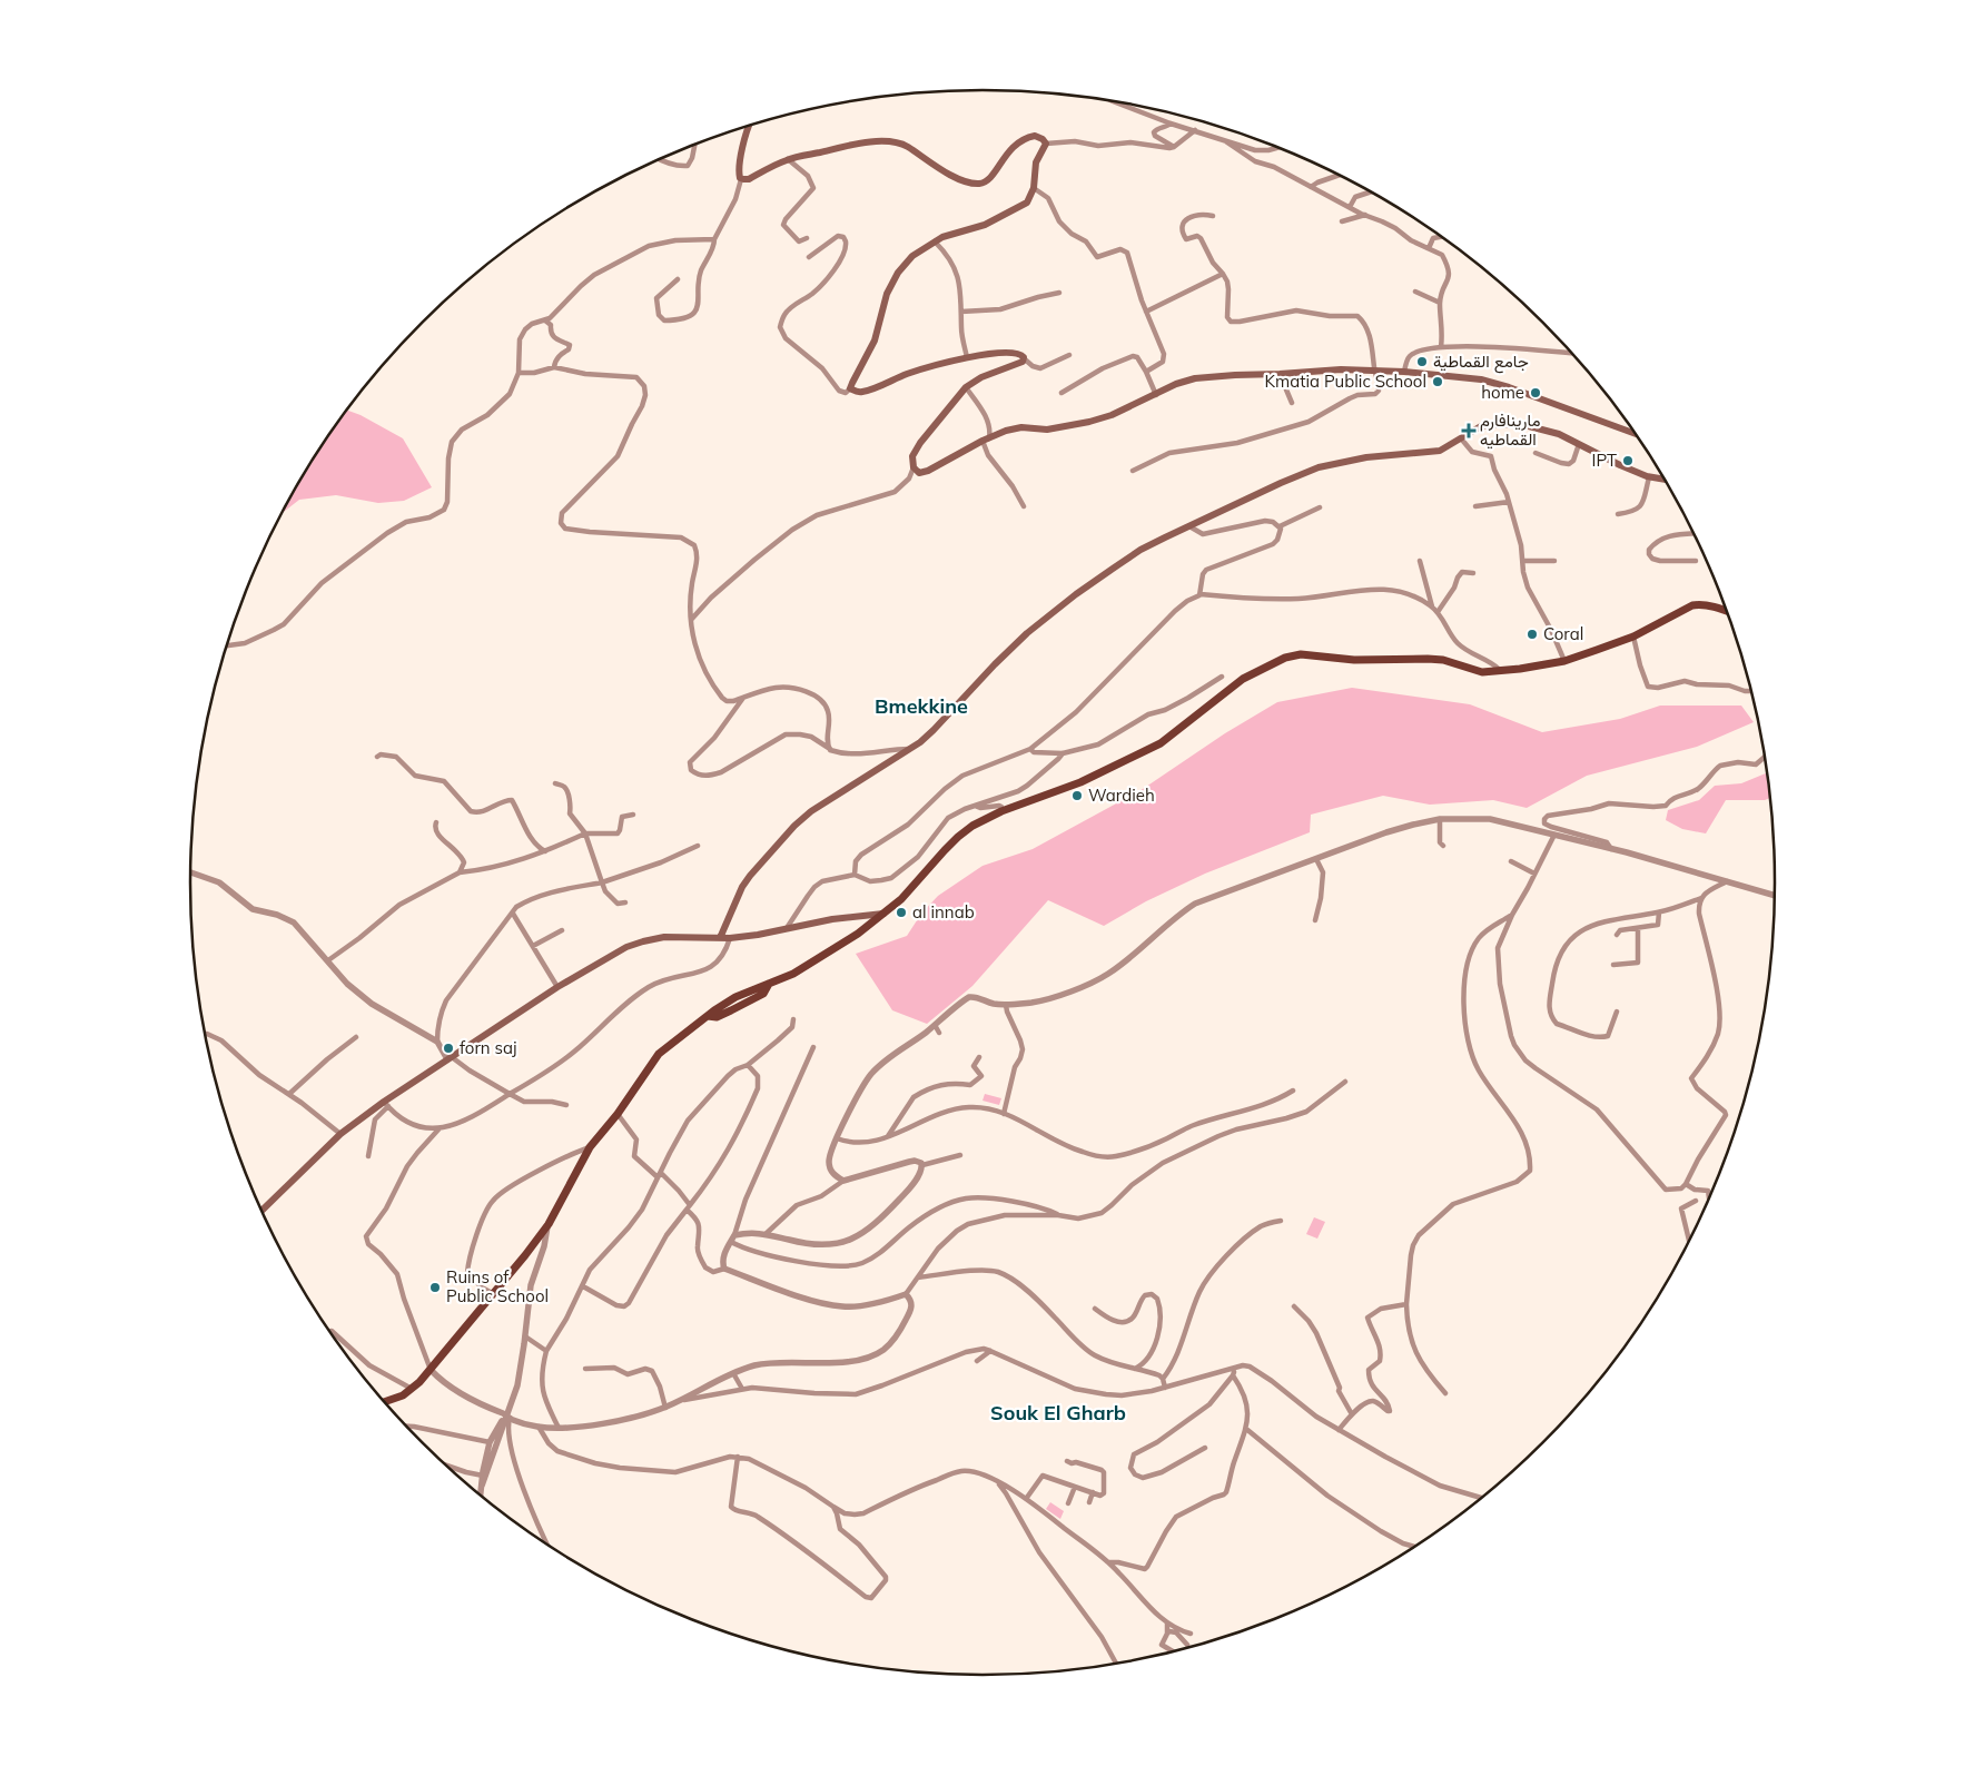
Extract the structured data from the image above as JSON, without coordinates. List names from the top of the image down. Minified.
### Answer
{"districts":["Bmekkine","Souk El Gharb"],"places":{"other":["جامع القماطية","Kmatia Public School","home","IPT","Coral","Wardieh","al innab","forn saj","Ruins of Public School"],"health":["مارينافارم القماطيه"]}}
